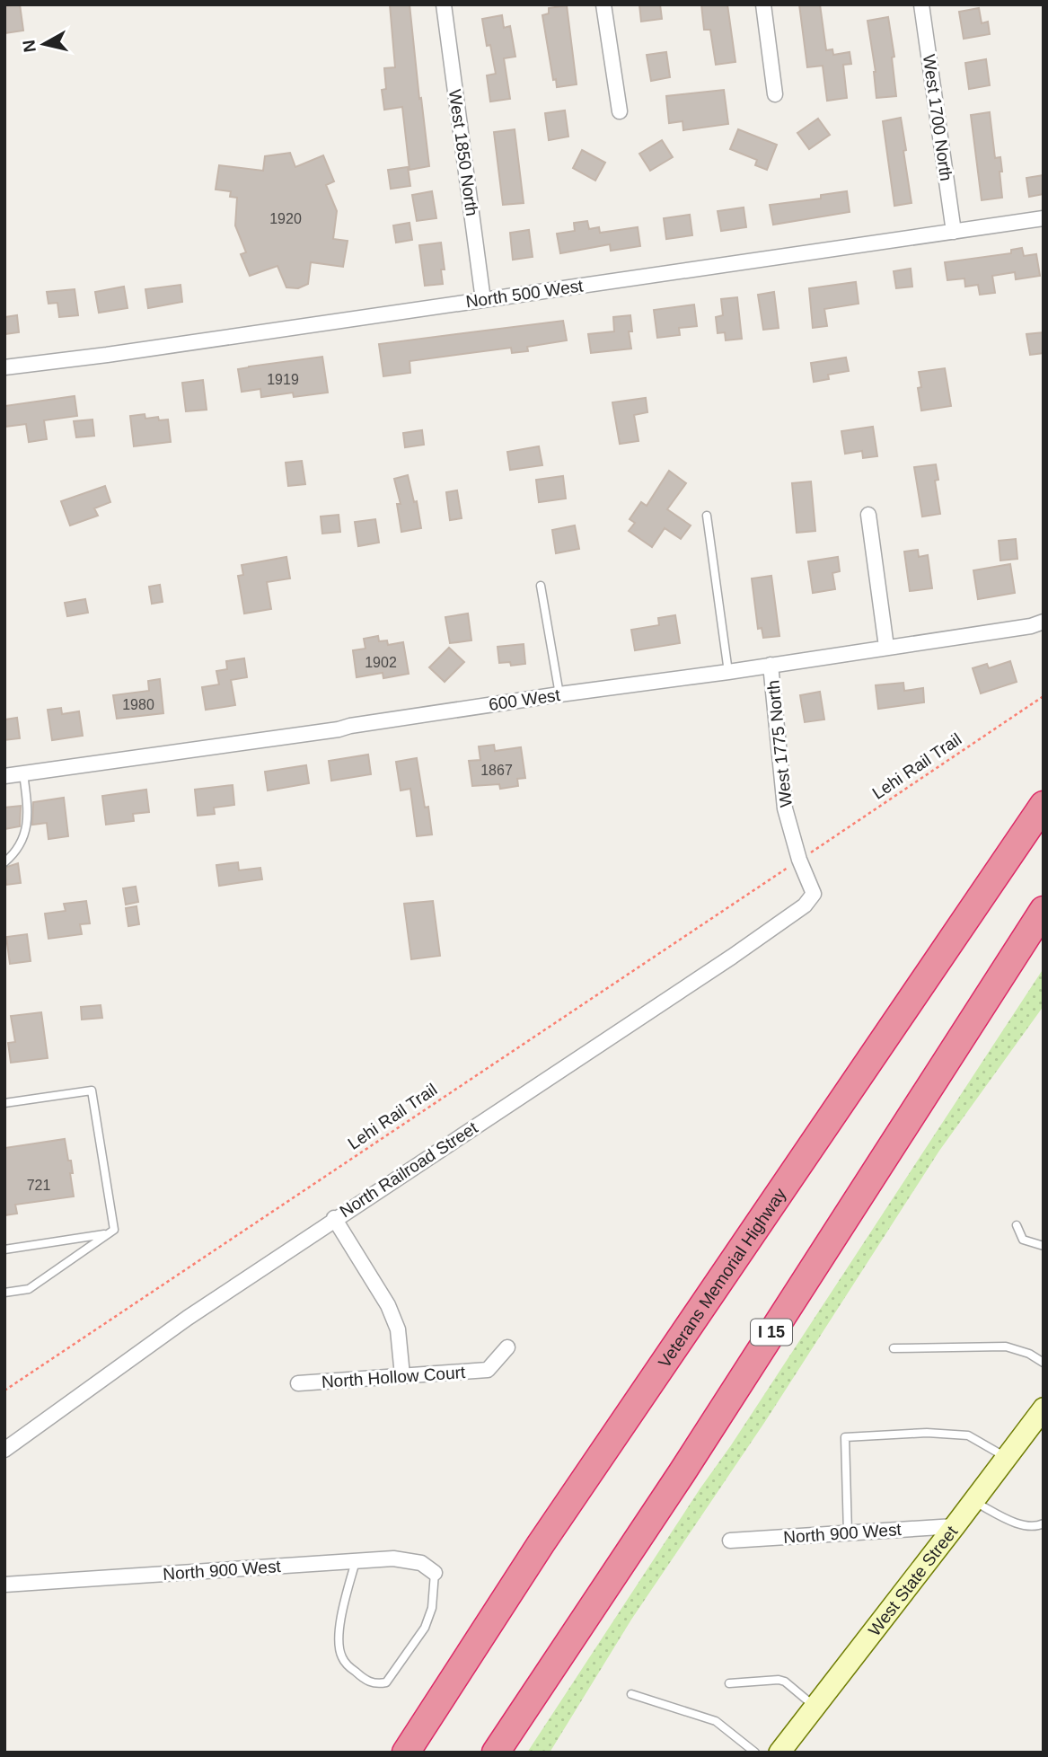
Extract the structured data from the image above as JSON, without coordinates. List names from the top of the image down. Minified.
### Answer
{"streets":{"highway":["Veterans Memorial Highway","I 15"],"main road":["West State Street"],"street":["West 1700 North","West 1850 North","North 500 West","600 West","West 1775 North","North Railroad Street","North Hollow Court","North 900 West"],"path":["Lehi Rail Trail"]},"crossings":[["West 1700 North","North 500 West"],["West 1850 North","North 500 West"],["600 West","West 1775 North"],["West 1775 North","North Railroad Street"],["North 900 West","West State Street"]],"house_numbers":["1920","1919","1902","1980","1867","721"],"north":"left"}
